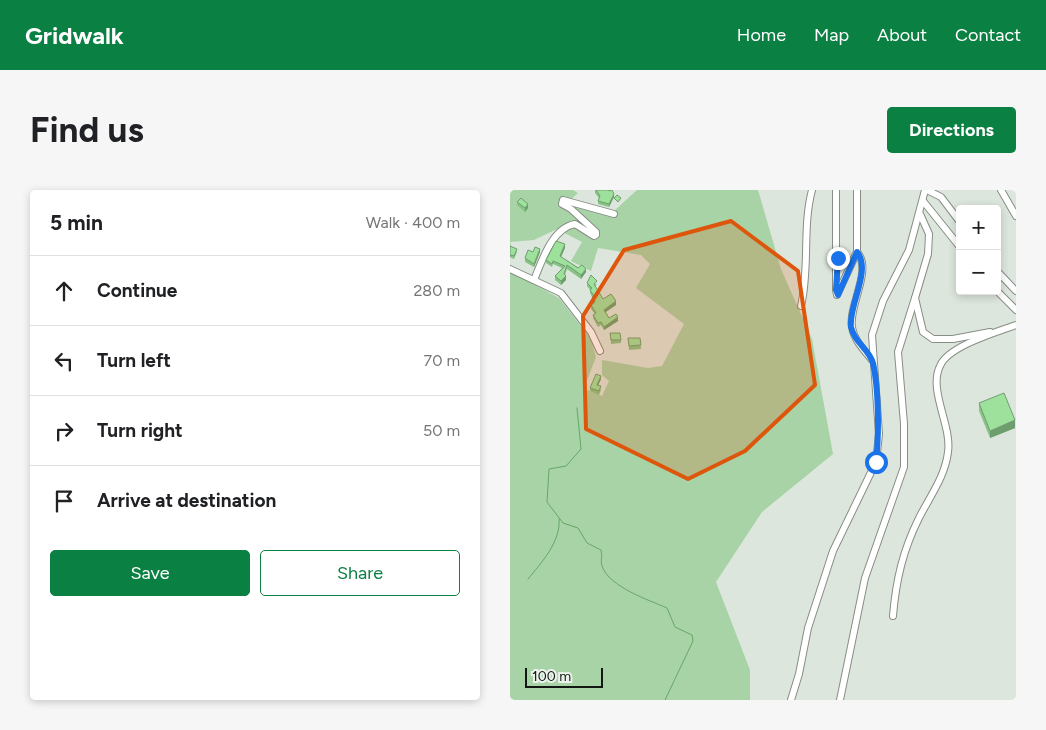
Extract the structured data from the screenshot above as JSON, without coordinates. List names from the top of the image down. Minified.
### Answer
{"scale_bar":"100 m","page":{"header":"Gridwalk","nav":["Home","Map","About","Contact"],"buttons":["Directions",["Save","Share"]],"title":"Find us","heading":["5 min","Walk · 400 m"],"map_buttons":["+","−"],"list":[["Continue","280 m"],["Turn left","70 m"],["Turn right","50 m"],"Arrive at destination"],"scale":"100 m"}}
